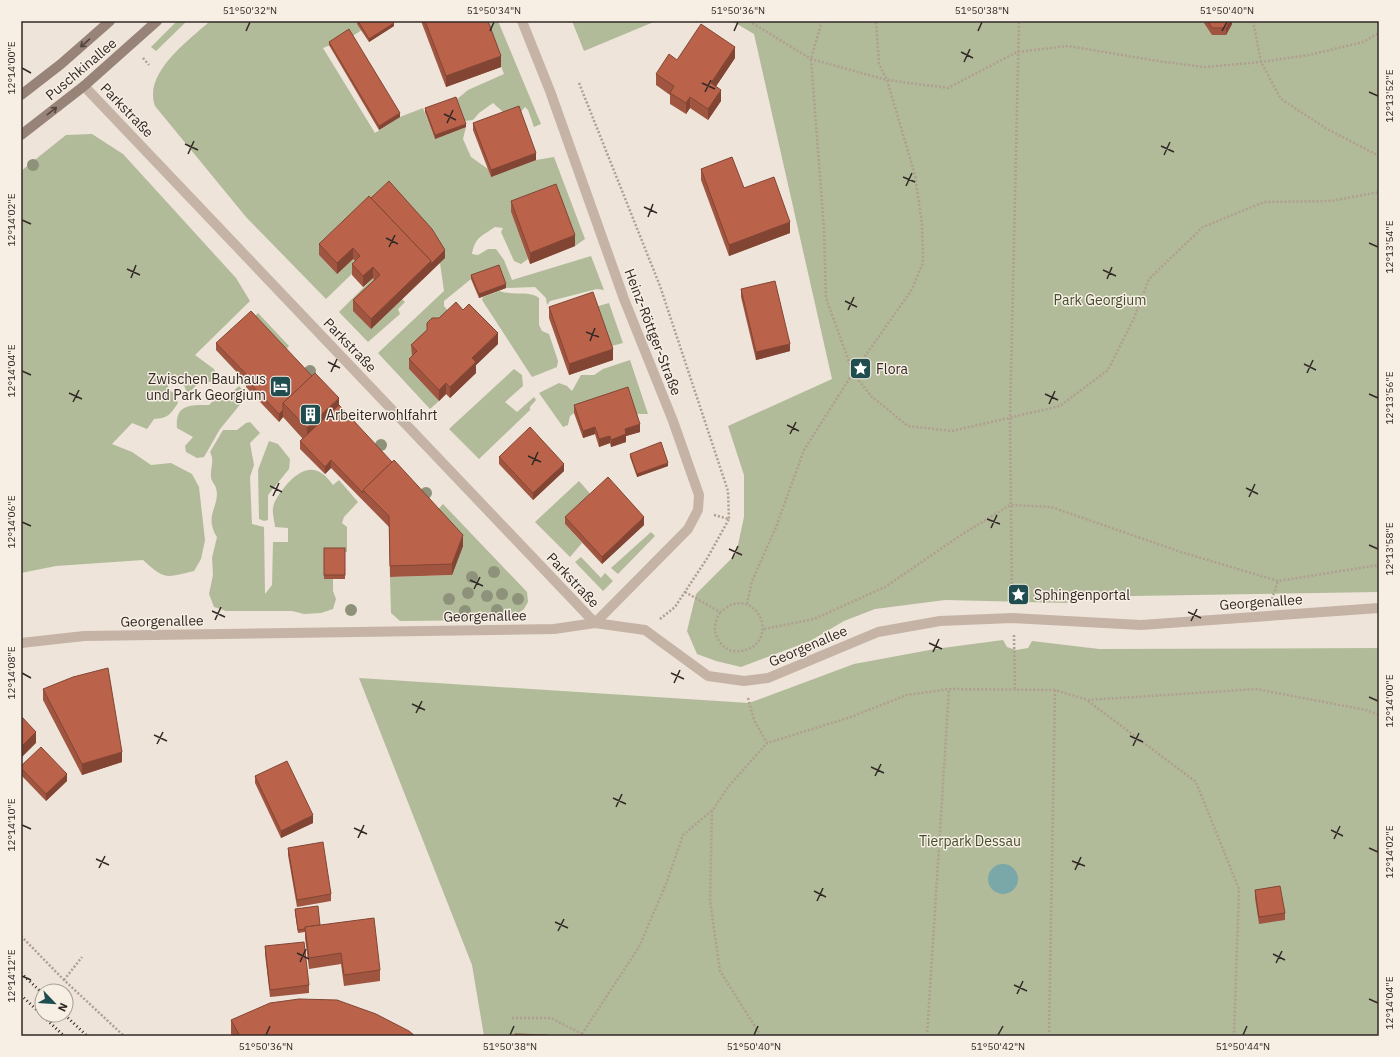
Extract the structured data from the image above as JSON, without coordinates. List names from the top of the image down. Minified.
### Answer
{"streets":{"main road":["Puschkinallee"],"street":["Parkstraße","Heinz-Röttger-Straße","Georgenallee"]},"crossings":[["Puschkinallee","Parkstraße"],["Parkstraße","Heinz-Röttger-Straße"],["Parkstraße","Georgenallee"],["Heinz-Röttger-Straße","Georgenallee"]],"parks":["Park Georgium","Tierpark Dessau"],"places":{"place":["Flora","Sphingenportal"],"hotel":["Zwischen Bauhaus und Park Georgium"],"building":["Arbeiterwohlfahrt"]},"north":"bottom right","coordinates":["51°50'32\"N","51°50'34\"N","51°50'36\"N","51°50'38\"N","51°50'40\"N","12°14'00\"E","12°13'52\"E","12°14'02\"E","12°13'54\"E","12°14'04\"E","12°13'56\"E","12°14'06\"E","12°13'58\"E","12°14'08\"E","12°14'10\"E","12°14'12\"E","51°50'42\"N","51°50'44\"N"]}
